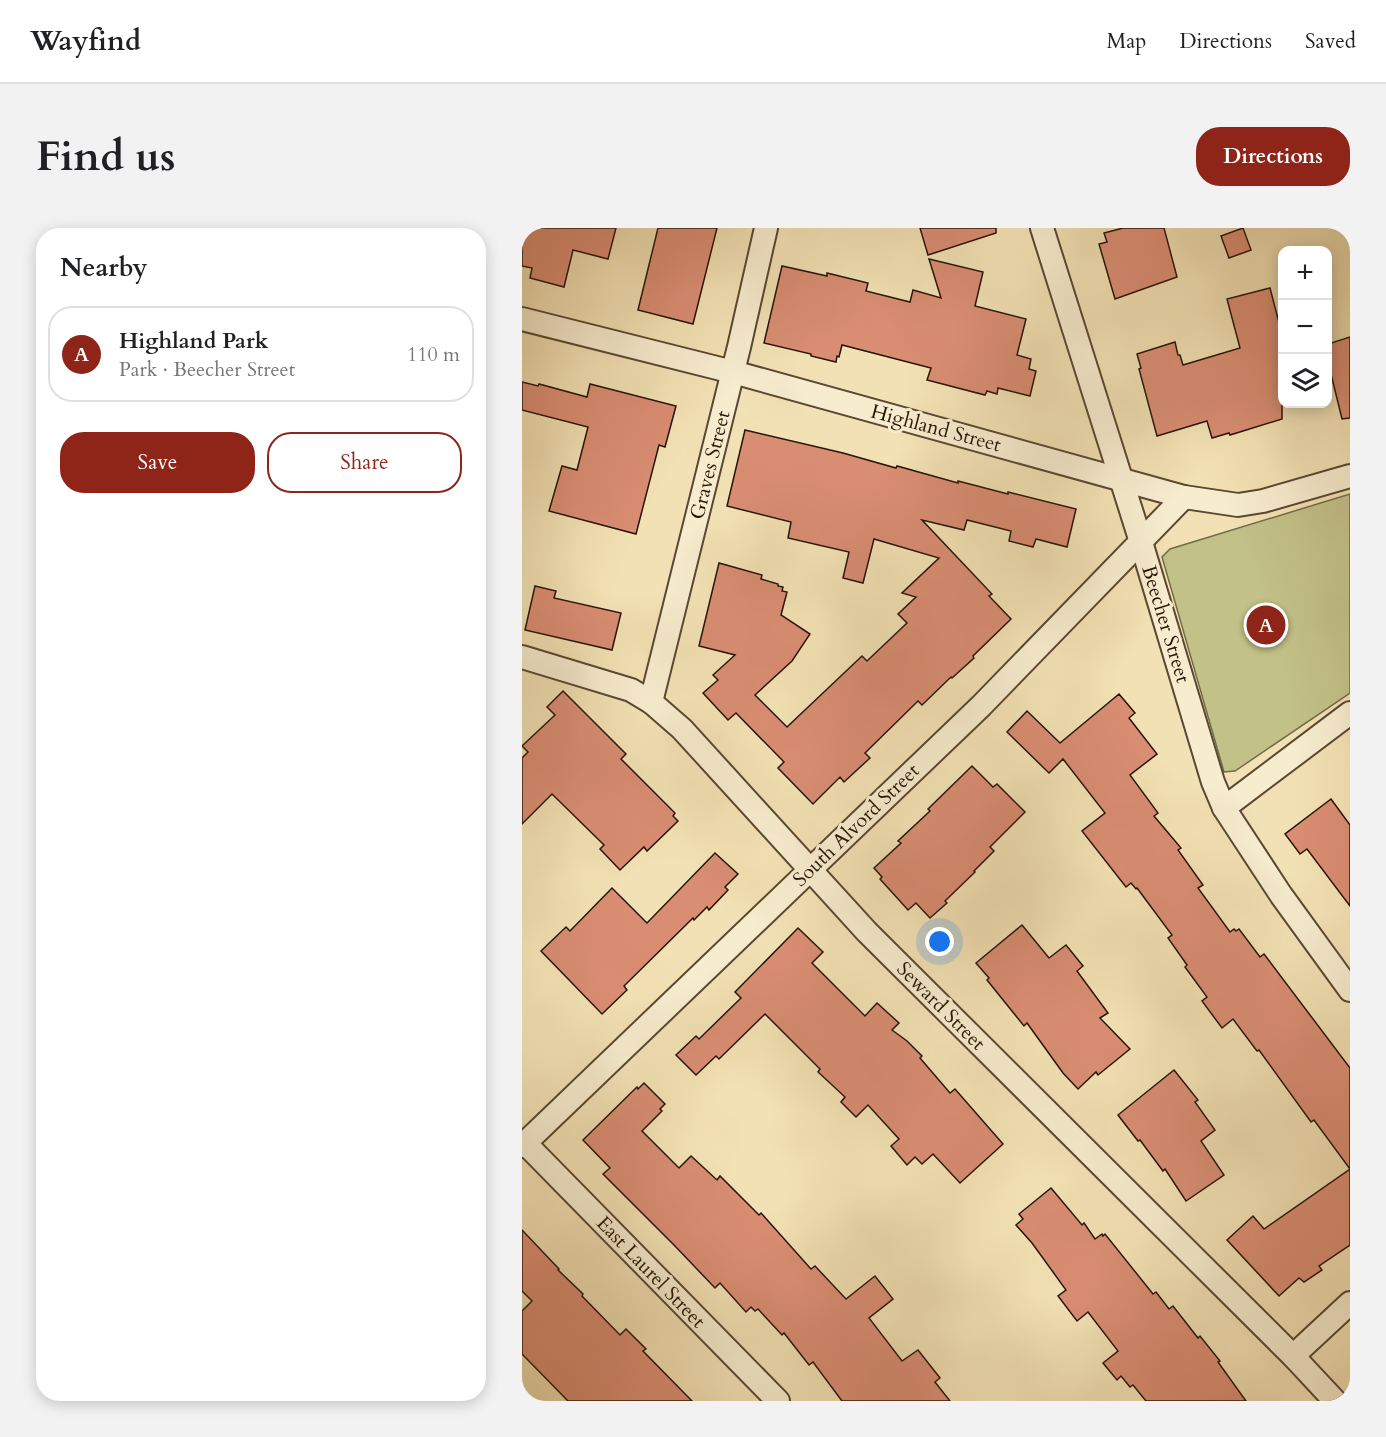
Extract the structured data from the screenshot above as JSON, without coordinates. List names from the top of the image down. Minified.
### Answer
{"streets":{"street":["Highland Street","Graves Street","Beecher Street","South Alvord Street","Seward Street","East Laurel Street"]},"crossings":[["Highland Street","Graves Street"],["Highland Street","Beecher Street"],["Highland Street","South Alvord Street"],["Graves Street","Seward Street"],["Beecher Street","South Alvord Street"],["South Alvord Street","Seward Street"],["South Alvord Street","East Laurel Street"]],"page":{"header":"Wayfind","nav":["Map","Directions","Saved"],"buttons":["Directions",["Save","Share"]],"title":"Find us","heading":"Nearby","map_buttons":["+","−"],"list":[{"mark":"A","name":"Highland Park","note":"Park · Beecher Street","value":"110 m"}],"pins":"A"}}
